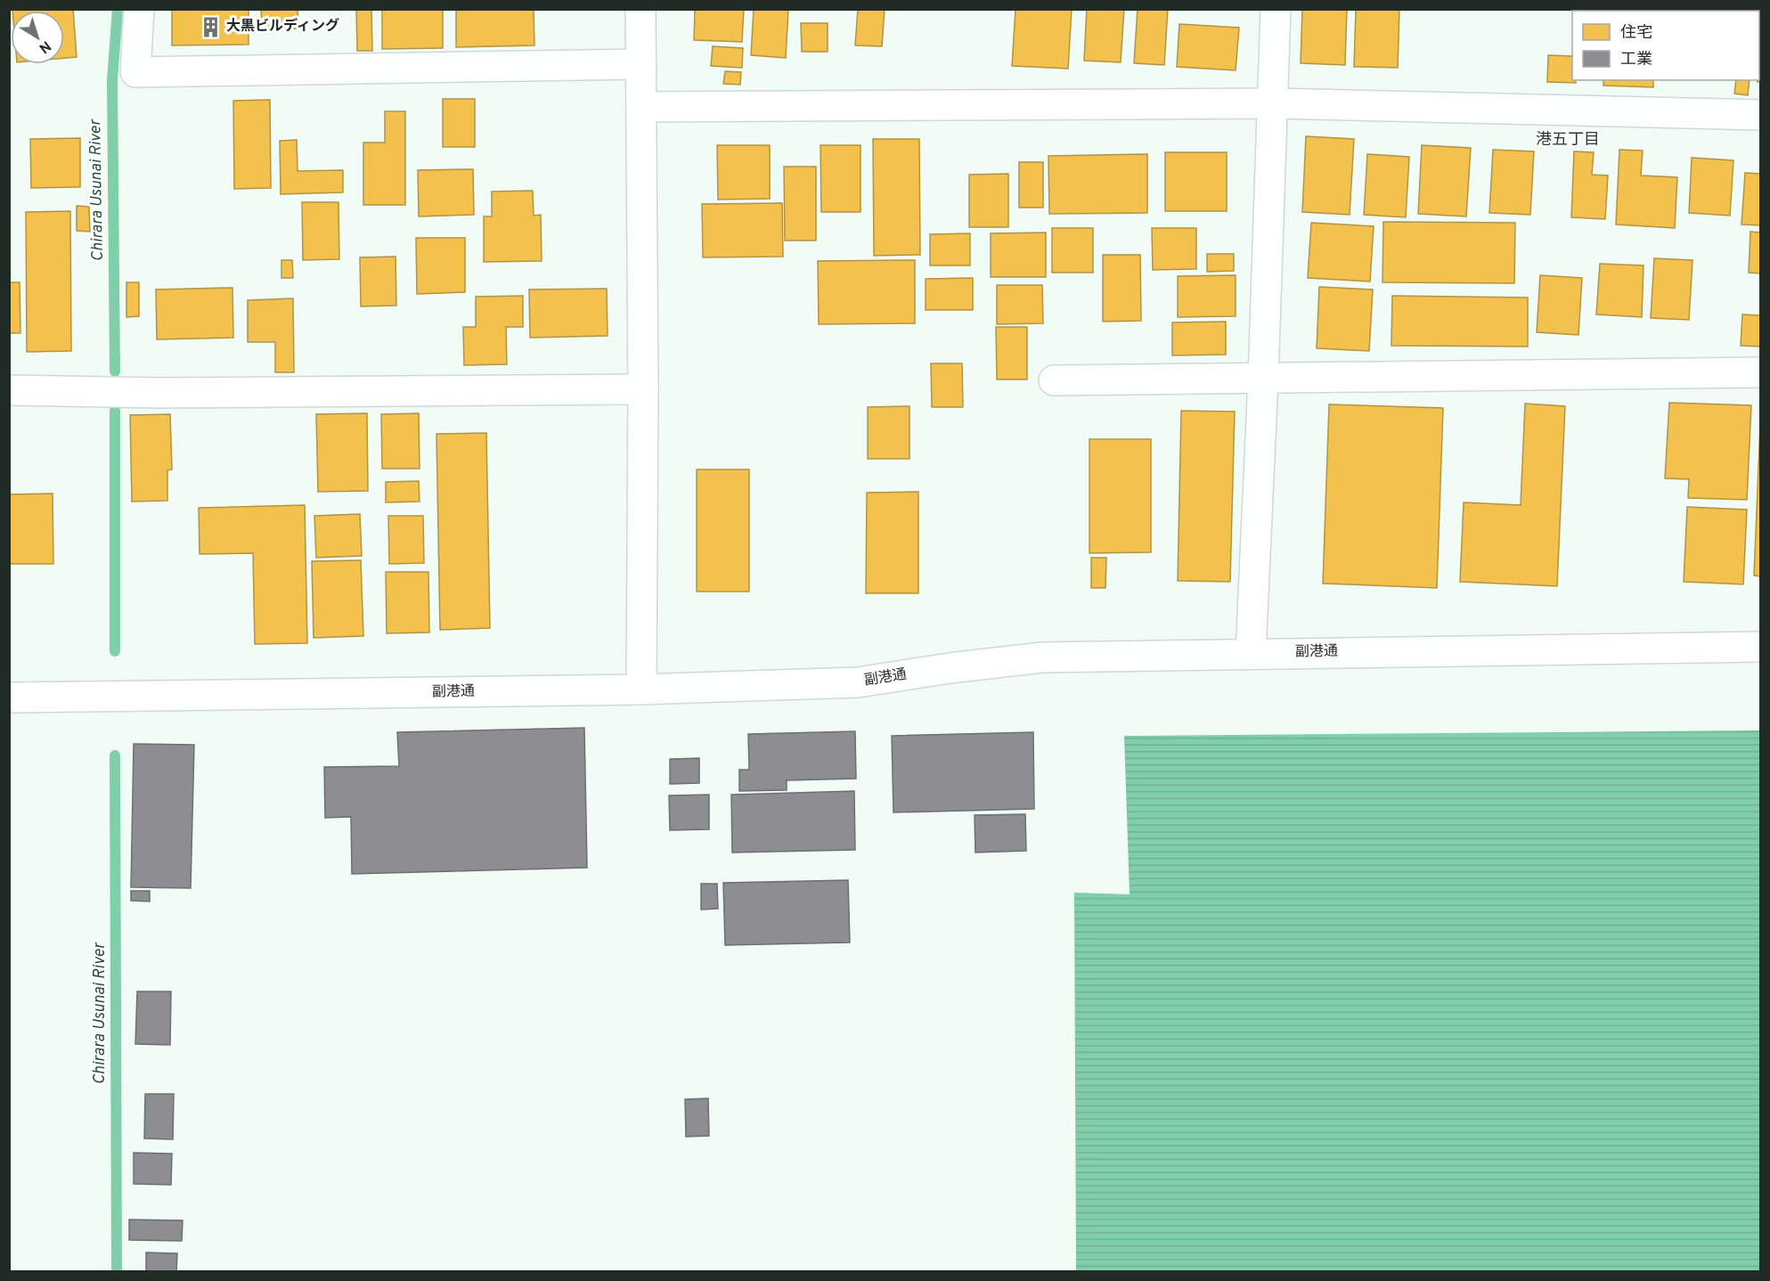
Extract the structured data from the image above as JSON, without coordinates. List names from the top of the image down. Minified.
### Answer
{"streets":{"street":["副港通"]},"districts":["港五丁目"],"water":["Chirara Usunai River"],"places":{"building":["大黒ビルディング"]},"legend":["住宅","工業"],"north":"bottom right"}
